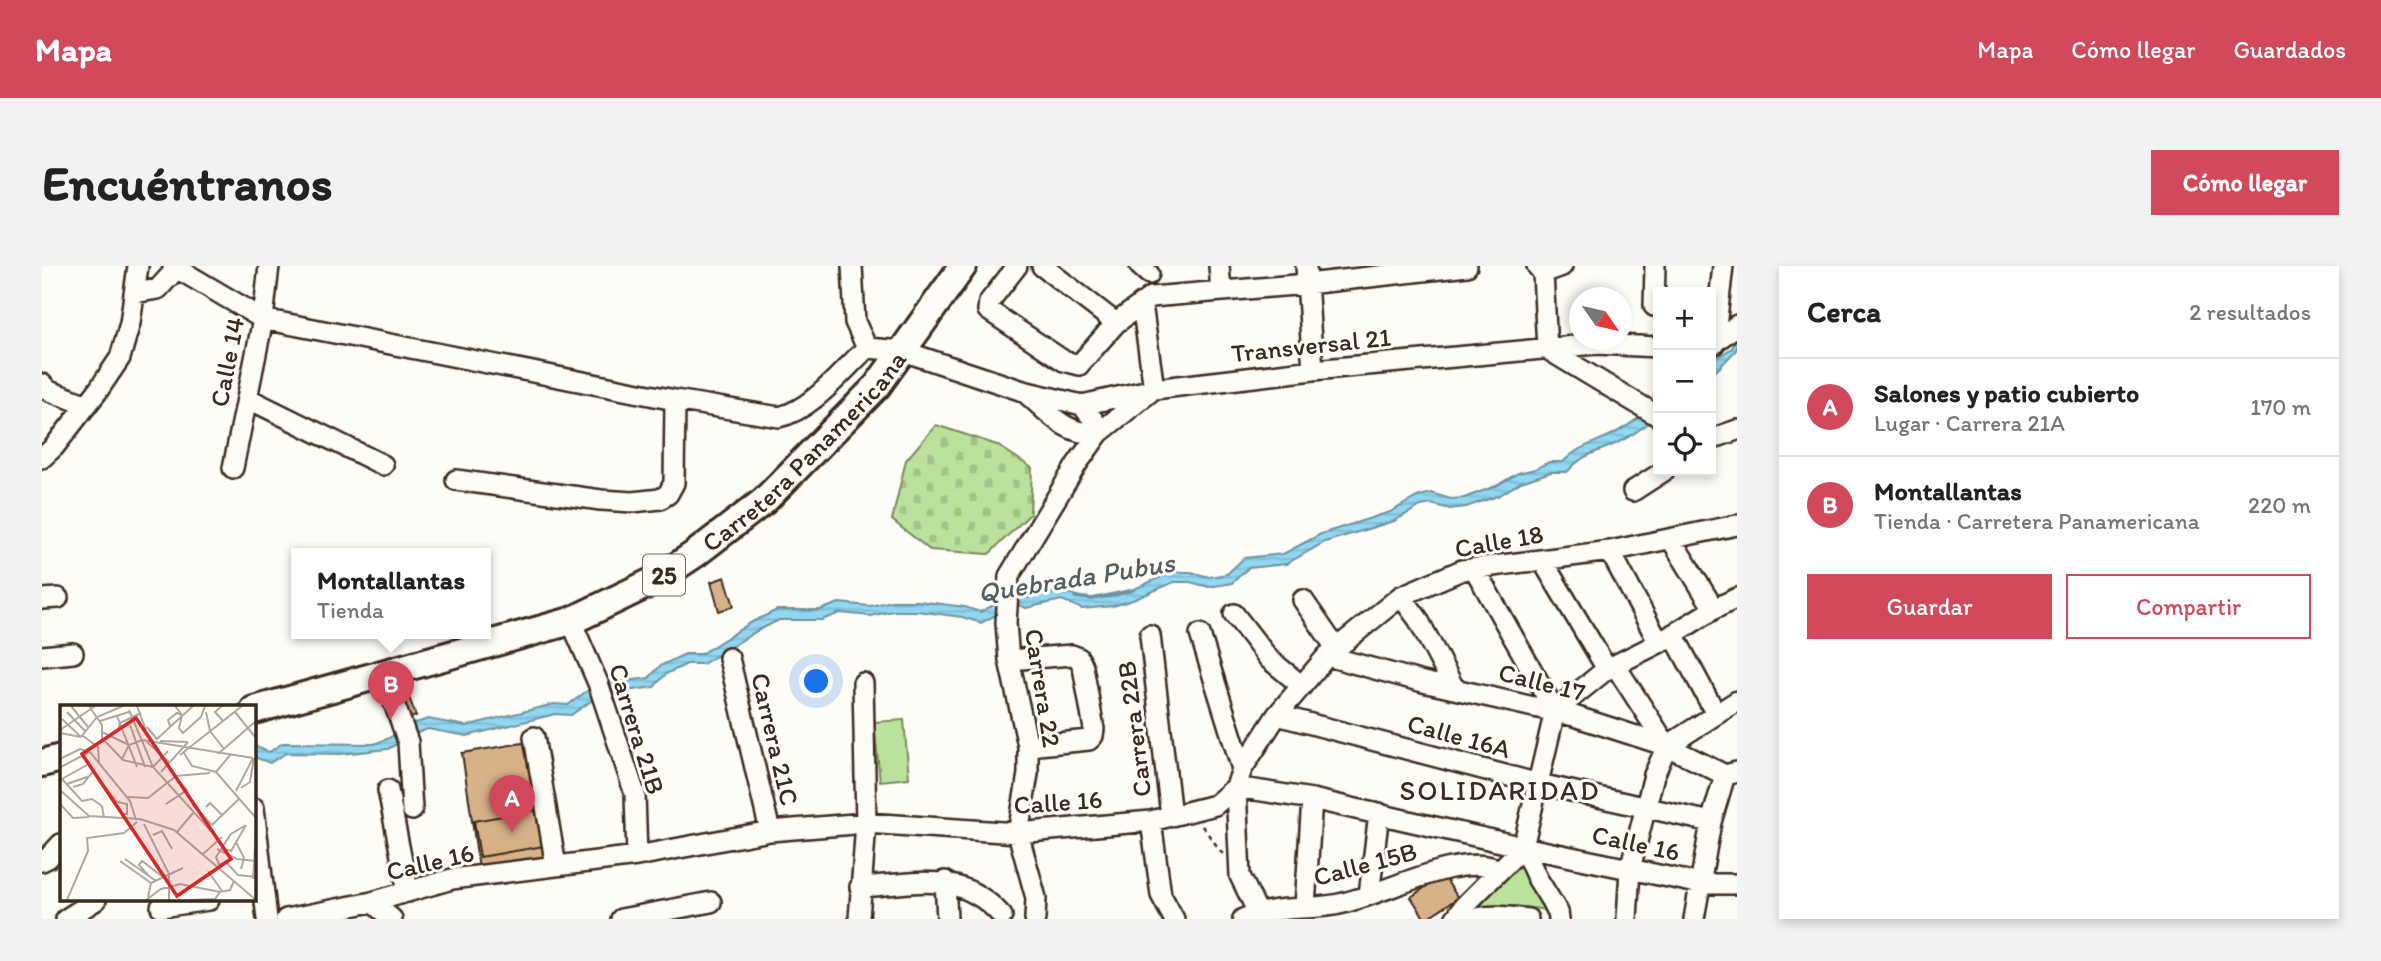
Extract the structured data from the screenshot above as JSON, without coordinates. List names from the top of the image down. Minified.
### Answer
{"streets":{"highway":["Carretera Panamericana","25"],"street":["Transversal 21","Calle 14","Calle 18","Calle 17","Carrera 22","Carrera 21B","Carrera 22B","Calle 16A","Carrera 21C","Calle 16","Calle 15B"]},"crossings":[["Transversal 21","Carretera Panamericana"],["Transversal 21","Carrera 22"],["Carretera Panamericana","Carrera 21B"],["Calle 18","Calle 17"],["Calle 18","Calle 16A"],["Calle 18","Calle 16"],["Carrera 22","Calle 16"],["Carrera 21B","Calle 16"],["Carrera 22B","Calle 16"],["Carrera 21C","Calle 16"]],"districts":["SOLIDARIDAD"],"water":["Quebrada Pubus"],"north":"bottom right","page":{"header":"Mapa","nav":["Mapa","Cómo llegar","Guardados"],"buttons":["Cómo llegar",["Guardar","Compartir"]],"title":"Encuéntranos","heading":["Cerca","2 resultados"],"map_buttons":["+","−"],"list":[{"mark":"A","name":"Salones y patio cubierto","note":"Lugar · Carrera 21A","value":"170 m"},{"mark":"B","name":"Montallantas","note":"Tienda · Carretera Panamericana","value":"220 m"}],"popup":["Montallantas","Tienda"],"pins":["B","A"]}}
